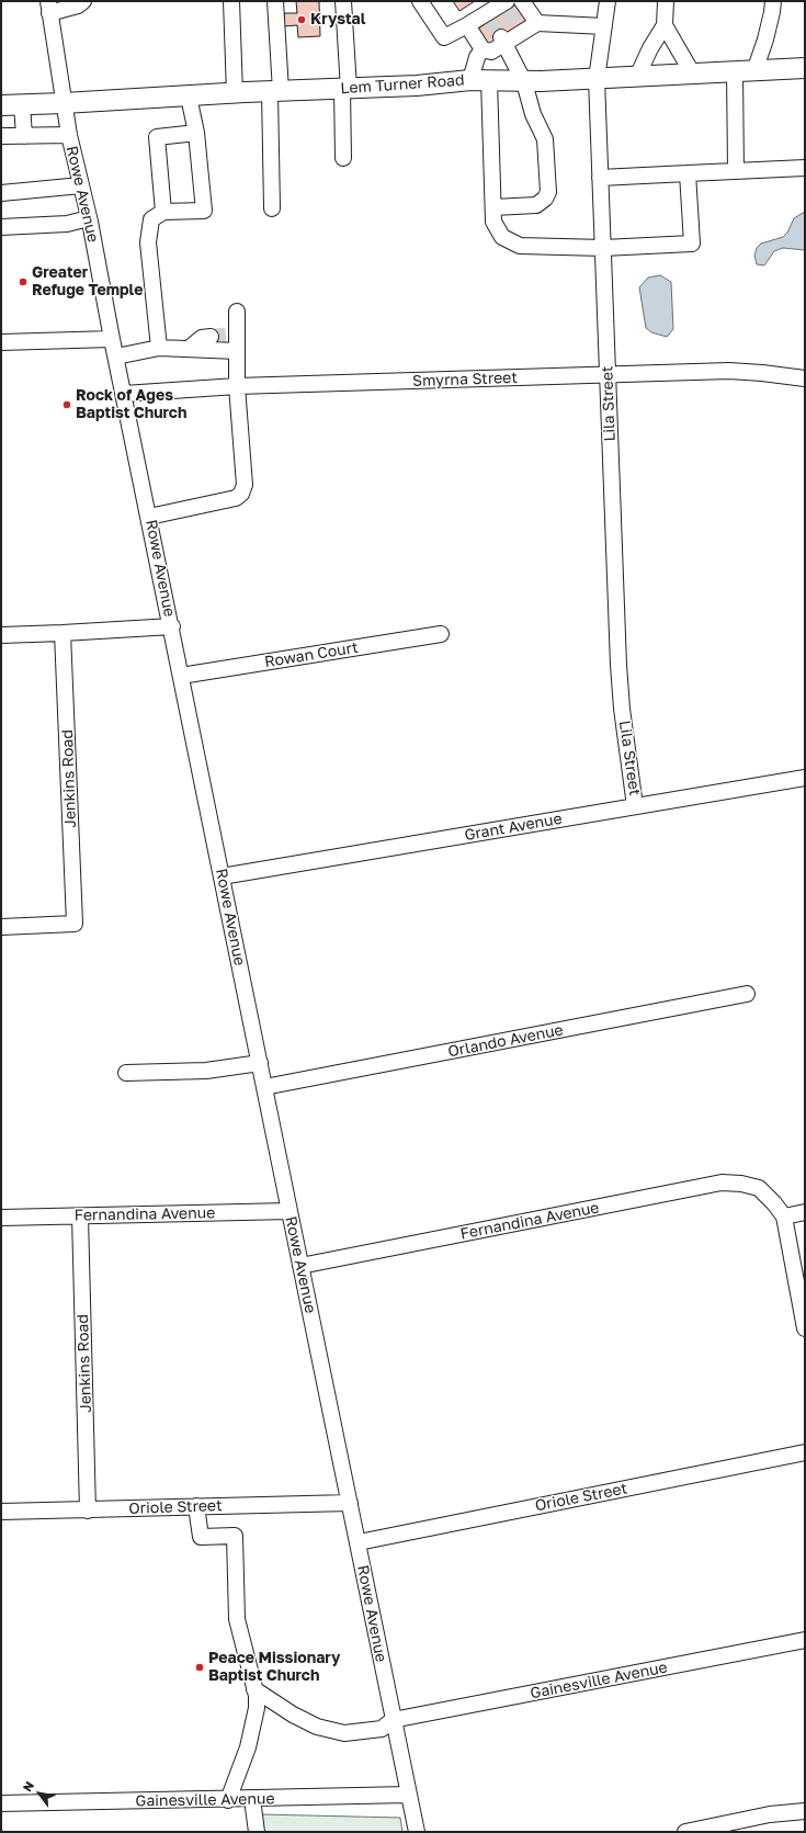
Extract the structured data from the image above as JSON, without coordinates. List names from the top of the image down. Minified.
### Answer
{"streets":{"main road":["Lem Turner Road"],"street":["Rowe Avenue","Smyrna Street","Lila Street","Rowan Court","Jenkins Road","Grant Avenue","Orlando Avenue","Fernandina Avenue","Oriole Street","Gainesville Avenue"]},"crossings":[["Lem Turner Road","Rowe Avenue"],["Lem Turner Road","Lila Street"],["Rowe Avenue","Smyrna Street"],["Rowe Avenue","Rowan Court"],["Rowe Avenue","Grant Avenue"],["Rowe Avenue","Orlando Avenue"],["Rowe Avenue","Fernandina Avenue"],["Rowe Avenue","Oriole Street"],["Rowe Avenue","Gainesville Avenue"],["Smyrna Street","Lila Street"],["Lila Street","Grant Avenue"],["Jenkins Road","Fernandina Avenue"],["Jenkins Road","Oriole Street"]],"places":["Krystal","Greater Refuge Temple","Rock of Ages Baptist Church","Peace Missionary Baptist Church"],"north":"top left"}
